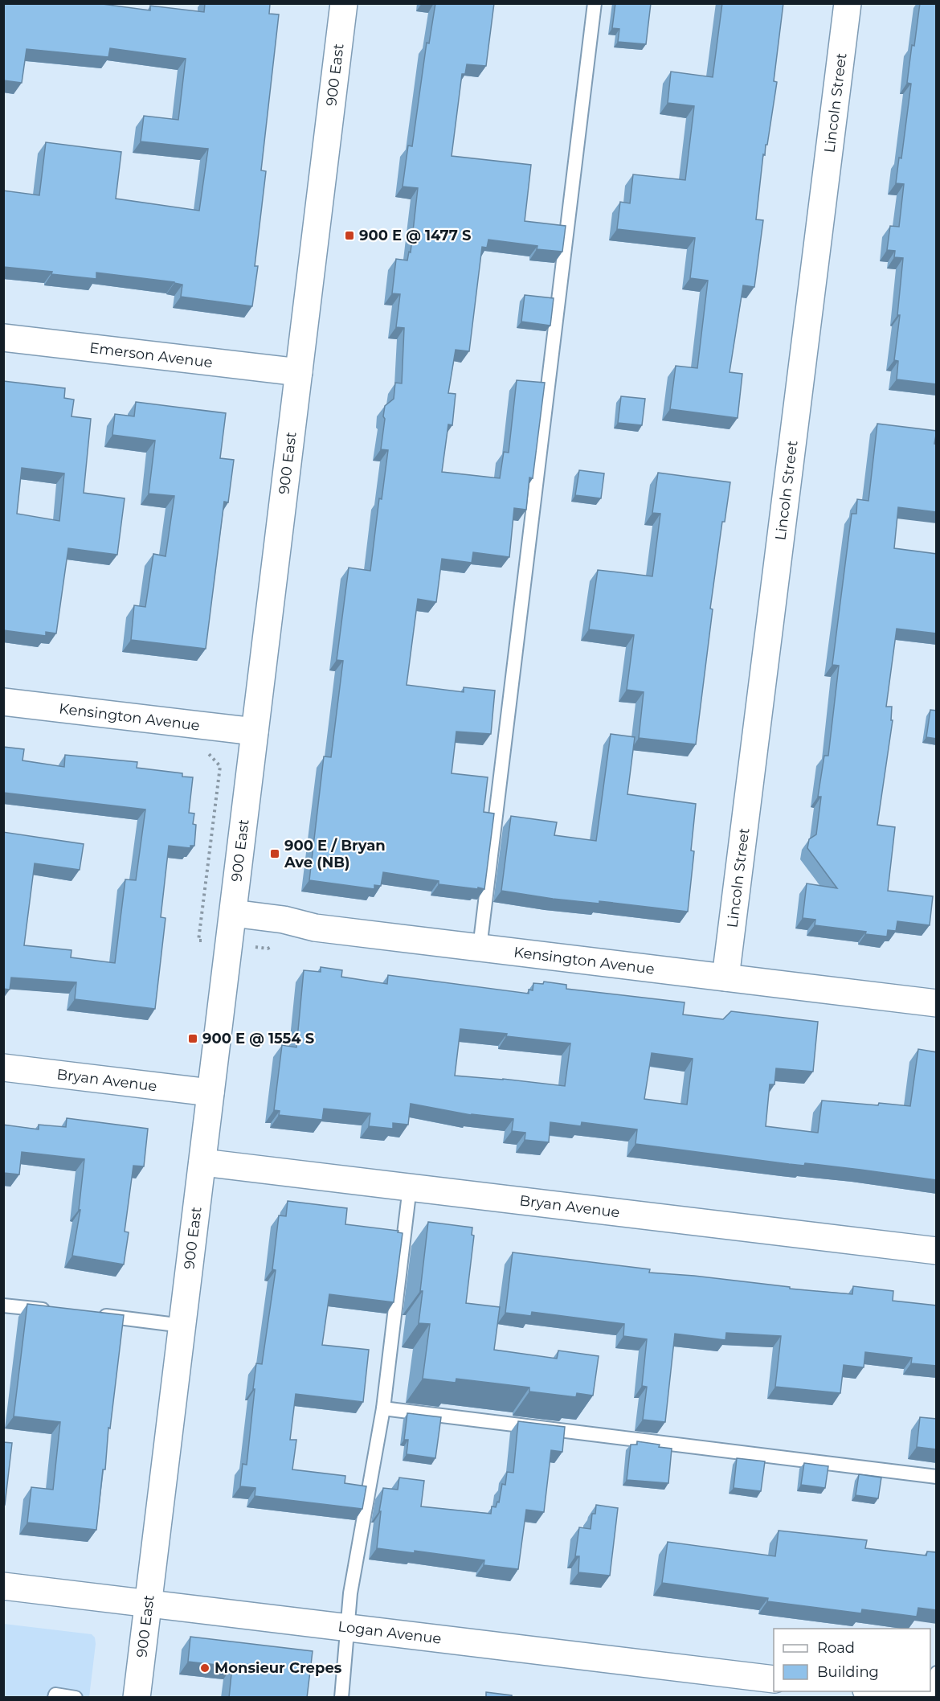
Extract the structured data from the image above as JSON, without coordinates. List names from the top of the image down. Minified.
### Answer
{"streets":{"street":["900 East","Lincoln Street","Emerson Avenue","Kensington Avenue","Bryan Avenue","Logan Avenue"]},"crossings":[["900 East","Emerson Avenue"],["900 East","Kensington Avenue"],["900 East","Bryan Avenue"],["900 East","Logan Avenue"],["Lincoln Street","Kensington Avenue"]],"places":{"transit":["900 E @ 1477 S","900 E / Bryan Ave (NB)","900 E @ 1554 S"],"other":["Monsieur Crepes"]},"legend":["Road","Building"]}
